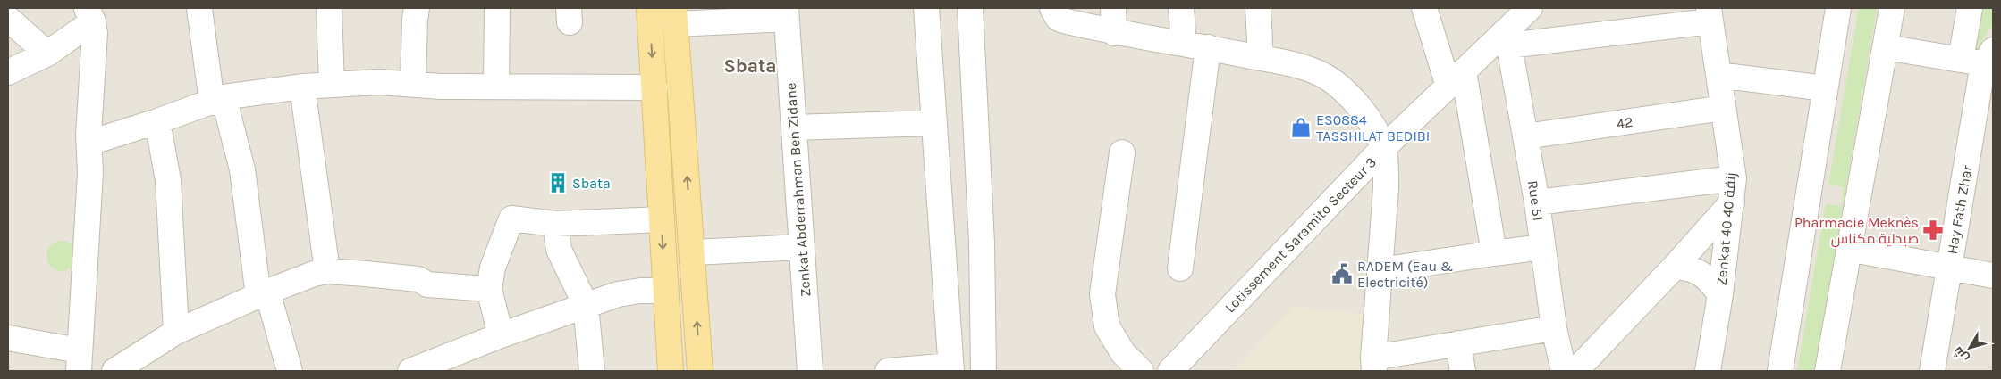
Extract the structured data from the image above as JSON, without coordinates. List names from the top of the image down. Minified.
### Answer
{"streets":{"street":["42","Zenkat Abderrahman Ben Zidane","Rue 51","Hay Fath Zhar","Zenkat 40 زنقة 40","Lotissement Saramito Secteur 3"]},"crossings":[["42","Rue 51"],["42","Zenkat 40 زنقة 40"],["Rue 51","Lotissement Saramito Secteur 3"]],"districts":["Sbata"],"places":{"shop":["ES0884 TASSHILAT BEDIBI"],"building":["Sbata"],"pharmacy":["Pharmacie Meknès صيدلية مكناس"],"public building":["RADEM (Eau & Electricité)"]},"north":"bottom left"}
